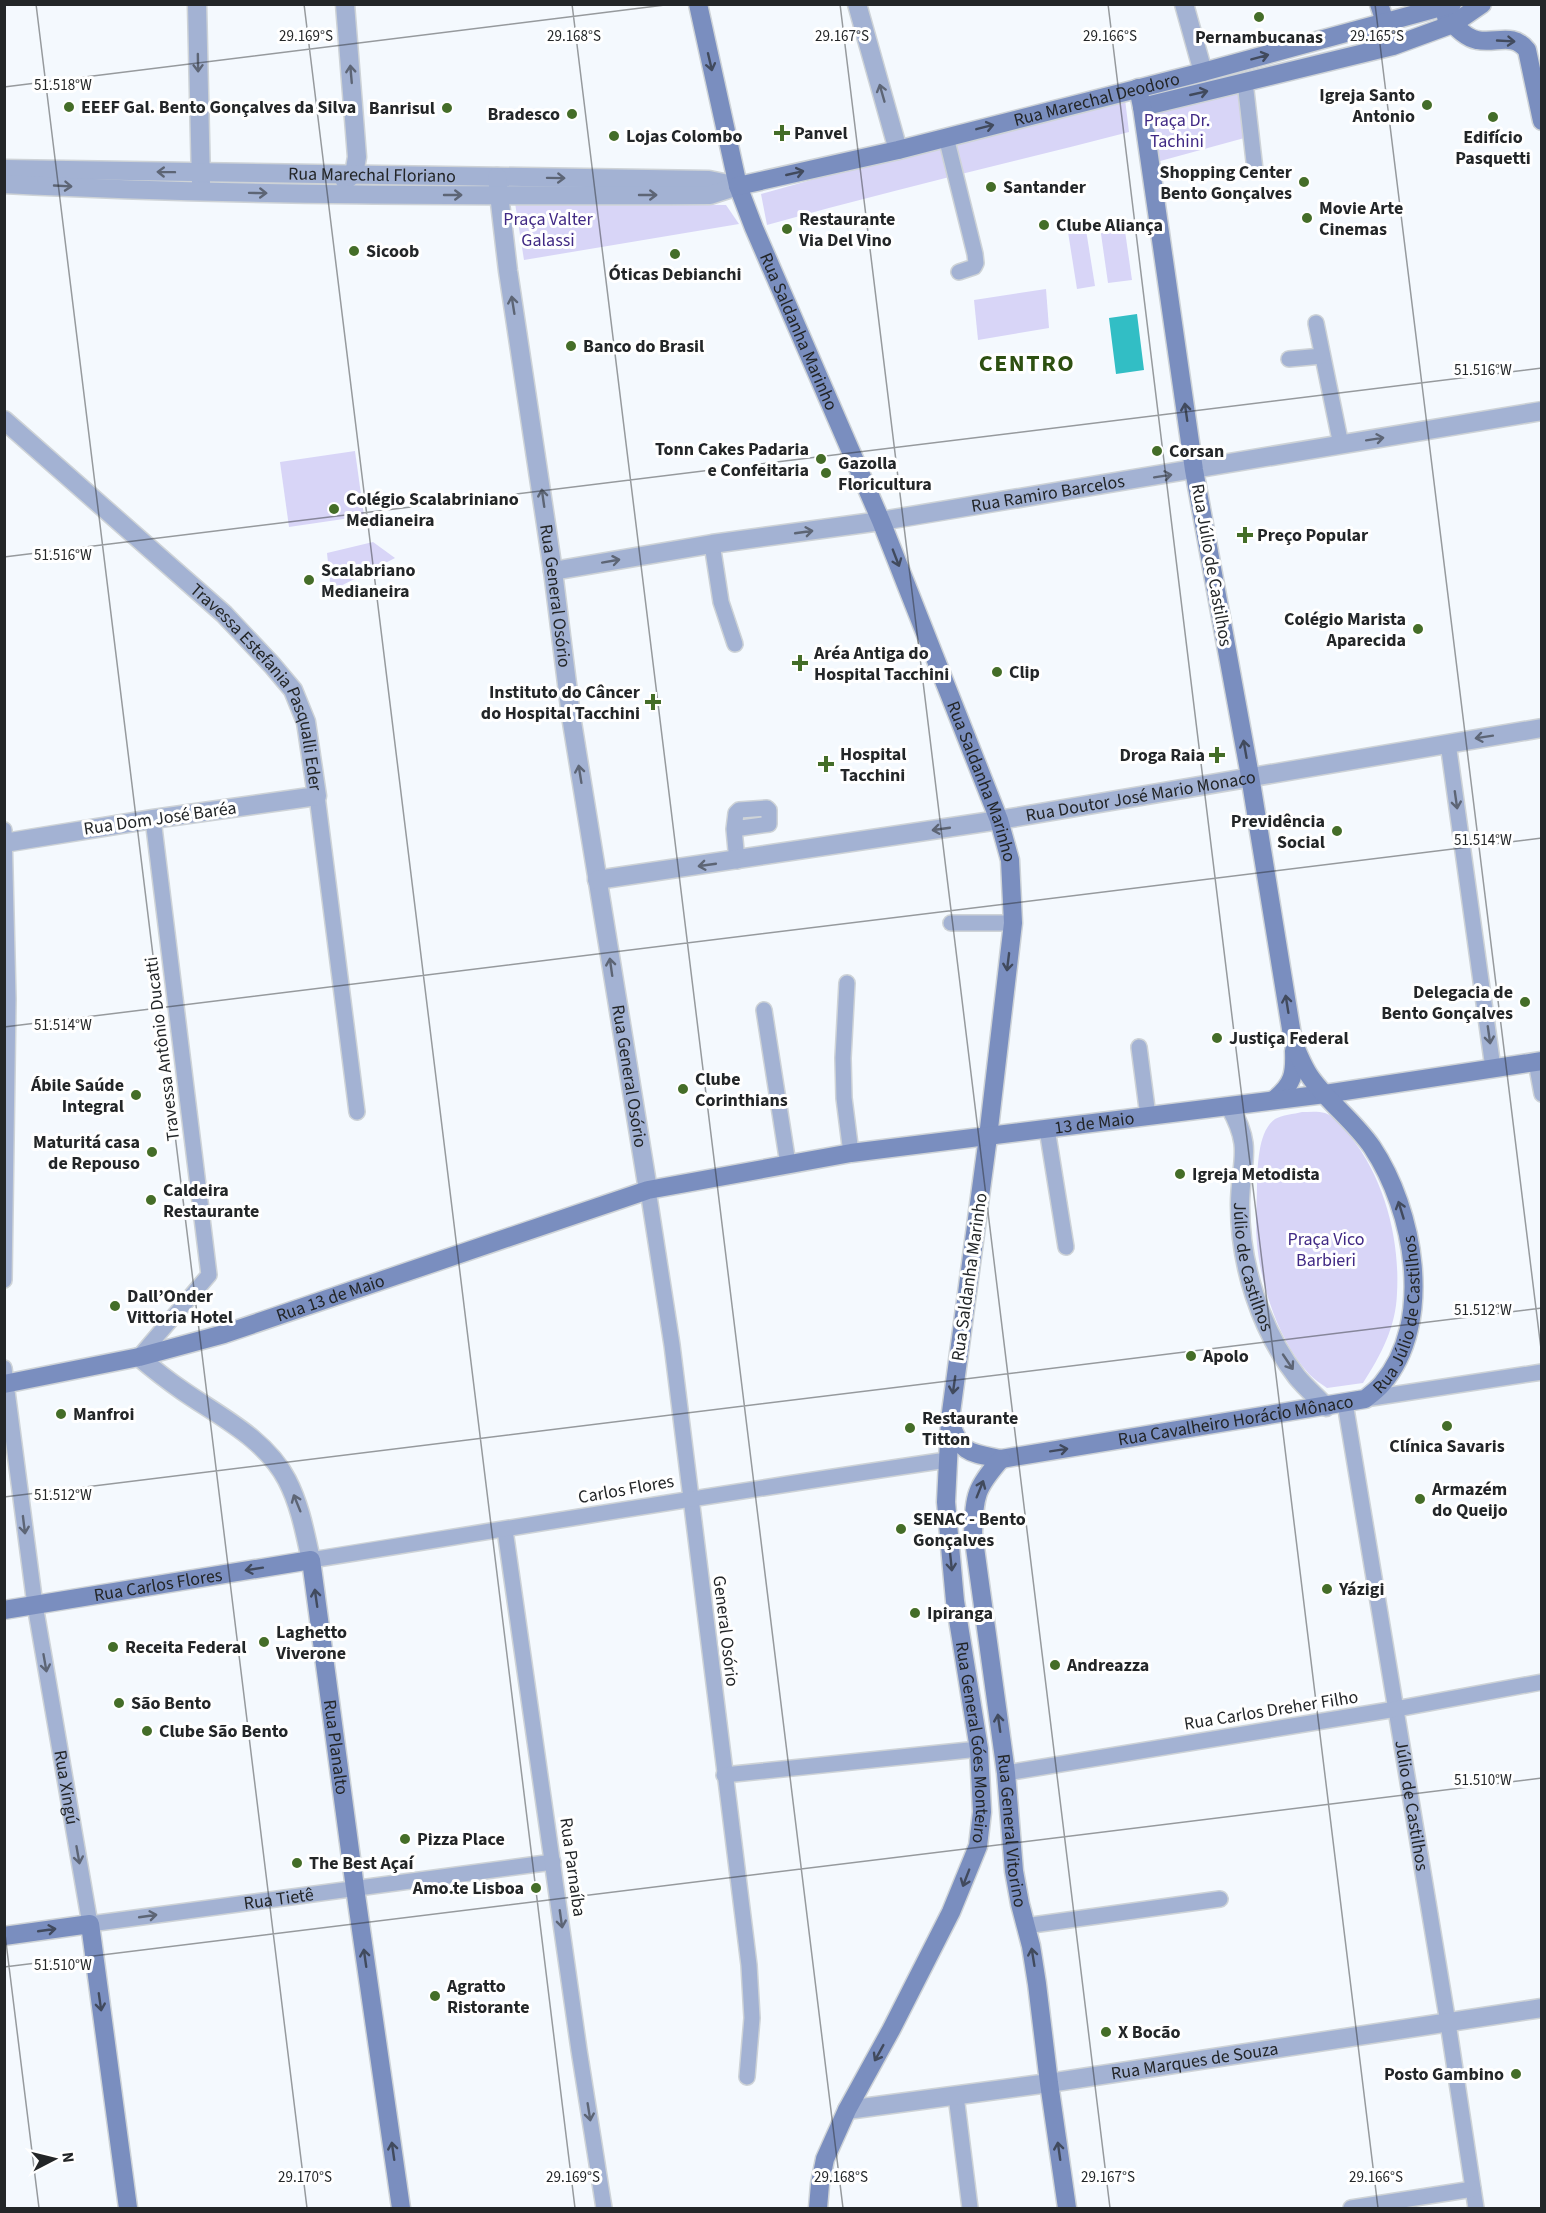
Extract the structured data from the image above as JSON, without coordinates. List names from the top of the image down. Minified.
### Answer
{"streets":{"main road":["Rua Marechal Deodoro","Rua Saldanha Marinho","Rua Júlio de Castilhos","13 de Maio","Rua 13 de Maio","Rua Cavalheiro Horácio Mônaco","Rua Carlos Flores","Rua General Góes Monteiro","Rua Planalto","Rua Xingú","Rua General Vitorino","Rua Tietê"],"street":["Rua Marechal Floriano","Rua Ramiro Barcelos","Rua General Osório","Travessa Estefania Pasqualli Eder","Rua Doutor José Mario Monaco","Rua Dom José Baréa","Travessa Antônio Ducatti","Júlio de Castilhos","Carlos Flores","General Osório","Rua Carlos Dreher Filho","Rua Parnaíba","Rua Marques de Souza"]},"crossings":[["Rua Marechal Deodoro","Rua Marechal Floriano"],["Rua Marechal Deodoro","Rua Saldanha Marinho"],["Rua Marechal Deodoro","Rua Júlio de Castilhos"],["Rua Marechal Floriano","Rua Saldanha Marinho"],["Rua Marechal Floriano","Rua General Osório"],["Rua Saldanha Marinho","Rua Ramiro Barcelos"],["Rua Saldanha Marinho","Rua Doutor José Mario Monaco"],["Rua Saldanha Marinho","13 de Maio"],["Rua Saldanha Marinho","Rua Cavalheiro Horácio Mônaco"],["Rua Saldanha Marinho","Rua General Góes Monteiro"],["Rua Ramiro Barcelos","Rua Júlio de Castilhos"],["Rua Ramiro Barcelos","Rua General Osório"],["Rua Júlio de Castilhos","Rua Doutor José Mario Monaco"],["Rua Júlio de Castilhos","13 de Maio"],["Rua Júlio de Castilhos","Rua Cavalheiro Horácio Mônaco"],["Rua General Osório","Rua Doutor José Mario Monaco"],["Rua General Osório","13 de Maio"],["Rua General Osório","Rua 13 de Maio"],["Rua General Osório","General Osório"],["Travessa Estefania Pasqualli Eder","Rua Dom José Baréa"],["Rua Dom José Baréa","Travessa Antônio Ducatti"],["Travessa Antônio Ducatti","Rua 13 de Maio"],["Travessa Antônio Ducatti","Rua Planalto"],["13 de Maio","Júlio de Castilhos"],["13 de Maio","Rua 13 de Maio"],["13 de Maio","General Osório"],["Júlio de Castilhos","Rua Cavalheiro Horácio Mônaco"],["Júlio de Castilhos","Rua Carlos Dreher Filho"],["Júlio de Castilhos","Rua Marques de Souza"],["Rua 13 de Maio","General Osório"],["Rua 13 de Maio","Rua Planalto"],["Rua 13 de Maio","Rua Xingú"],["Rua Cavalheiro Horácio Mônaco","Rua General Góes Monteiro"],["Rua Cavalheiro Horácio Mônaco","Rua General Vitorino"],["Carlos Flores","Rua Carlos Flores"],["Carlos Flores","General Osório"],["Carlos Flores","Rua General Góes Monteiro"],["Carlos Flores","Rua Planalto"],["Carlos Flores","Rua Parnaíba"],["Rua Carlos Flores","Rua Planalto"],["Rua Carlos Flores","Rua Xingú"],["Rua Carlos Dreher Filho","Rua General Vitorino"],["Rua General Góes Monteiro","Rua Marques de Souza"],["Rua Planalto","Rua Tietê"],["Rua Xingú","Rua Tietê"],["Rua General Vitorino","Rua Marques de Souza"],["Rua Parnaíba","Rua Tietê"]],"one_way":["Rua Saldanha Marinho","Rua Ramiro Barcelos","Rua Júlio de Castilhos","Rua General Osório","Rua Doutor José Mario Monaco","Rua Cavalheiro Horácio Mônaco","Rua Carlos Flores","Rua General Góes Monteiro","Rua Planalto","Rua Xingú","Rua General Vitorino","Rua Parnaíba","Rua Tietê"],"districts":["CENTRO"],"parks":["Praça Dr. Tachini","Praça Valter Galassi","Praça Vico Barbieri"],"places":{"other":["Pernambucanas","Igreja Santo Antonio","EEEF Gal. Bento Gonçalves da Silva","Banrisul","Bradesco","Edifício Pasquetti","Lojas Colombo","Shopping Center Bento Gonçalves","Santander","Movie Arte Cinemas","Clube Aliança","Restaurante Via Del Vino","Sicoob","Óticas Debianchi","Banco do Brasil","Corsan","Tonn Cakes Padaria e Confeitaria","Gazolla Floricultura","Colégio Scalabriniano Medianeira","Scalabriano Medianeira","Colégio Marista Aparecida","Clip","Previdência Social","Delegacia de Bento Gonçalves","Justiça Federal","Clube Corinthians","Ábile Saúde Integral","Maturitá casa de Repouso","Igreja Metodista","Caldeira Restaurante","Dall’Onder Vittoria Hotel","Apolo","Manfroi","Clínica Savaris","Restaurante Titton","Armazém do Queijo","SENAC - Bento Gonçalves","Yázigi","Ipiranga","Laghetto Viverone","Receita Federal","Andreazza","São Bento","Clube São Bento","Pizza Place","The Best Açaí","Amo.te Lisboa","Agratto Ristorante","X Bocão","Posto Gambino"],"health":["Panvel","Preço Popular","Aréa Antiga do Hospital Tacchini","Instituto do Câncer do Hospital Tacchini","Droga Raia","Hospital Tacchini"]},"north":"right","coordinates":["29.169°S","29.168°S","29.167°S","29.166°S","29.165°S","51.518°W","51.516°W","51.514°W","51.512°W","51.510°W","29.170°S"]}
